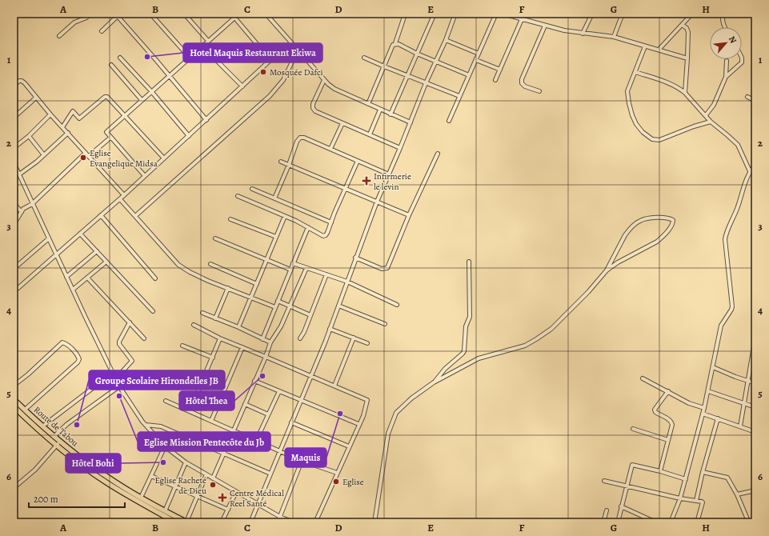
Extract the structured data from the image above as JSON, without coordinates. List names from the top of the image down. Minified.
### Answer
{"streets":{"main road":["Route de Tabou"]},"places":{"other":["Hotel Maquis Restaurant Ekiwa","Mosquée Dafci","Eglise Evangelique Midsa","Hôtel Thea","Eglise Mission Pentecôte du Jb","Maquis","Groupe Scolaire Hirondelles JB","Hôtel Bohi","Eglise","Eglise Racheté de Dieu"],"health":["Infirmerie le levin","Centre Médical Reel Santé"]},"scale_bar":"200 m","north":"top right","grid":{"columns":["A","B","C","D","E","F","G","H"],"rows":["1","2","3","4","5","6"]}}
